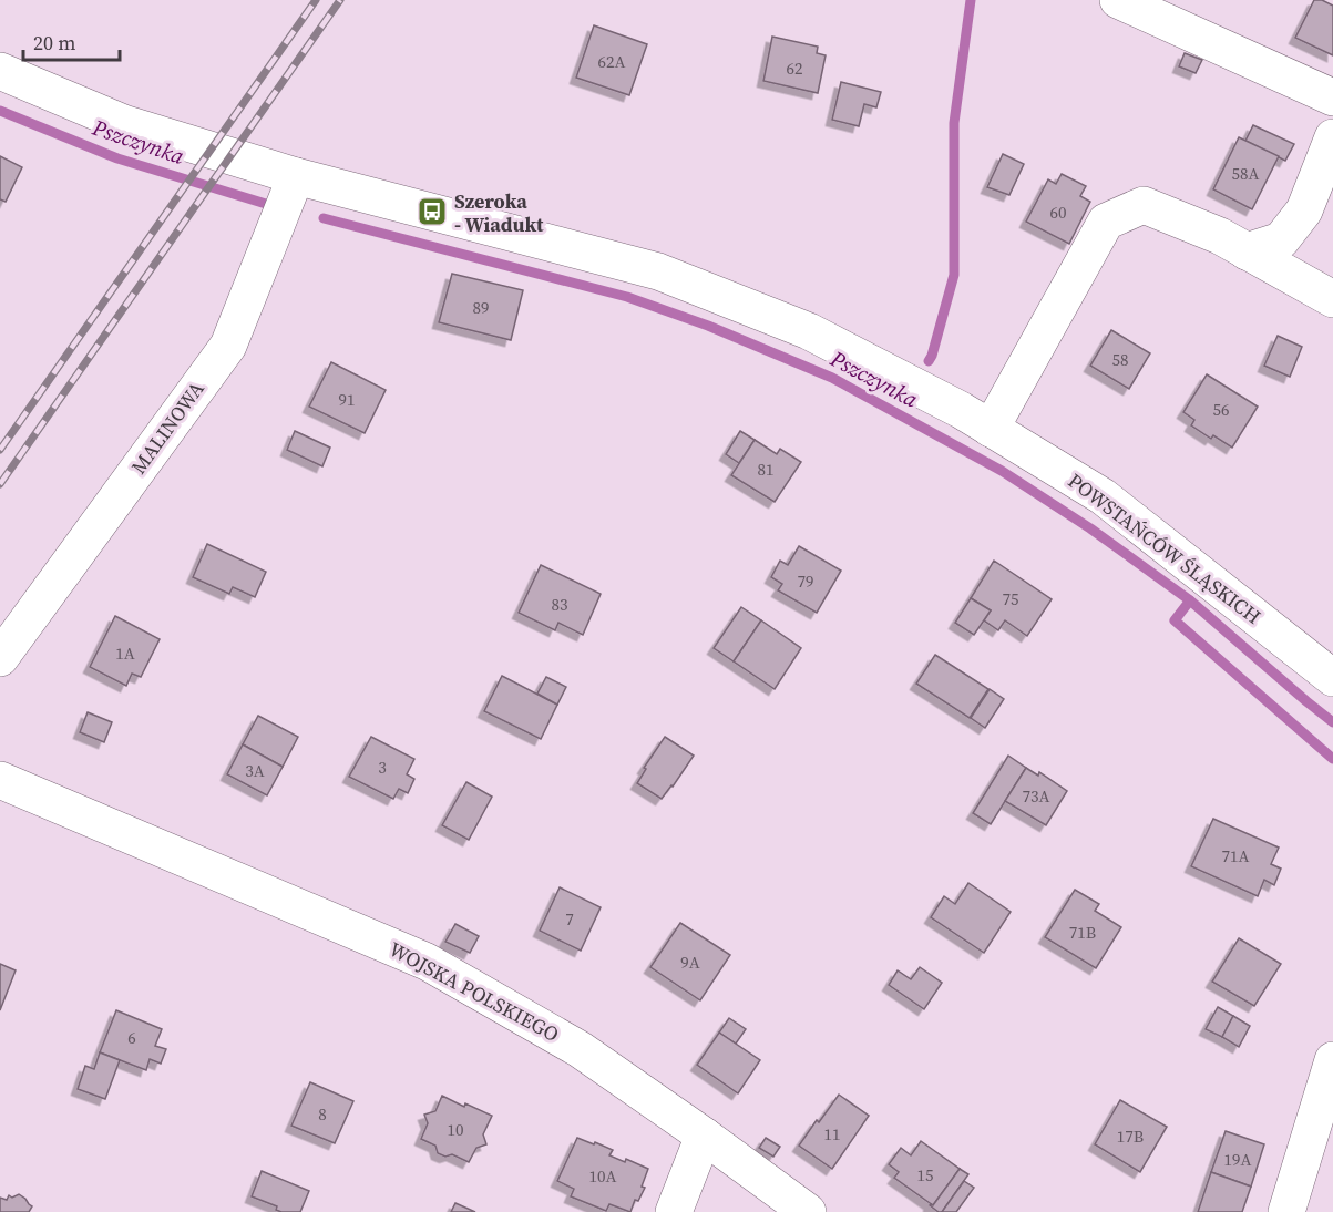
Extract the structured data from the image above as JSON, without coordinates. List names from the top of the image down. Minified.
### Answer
{"streets":{"street":["MALINOWA","POWSTAŃCÓW ŚLĄSKICH","WOJSKA POLSKIEGO"]},"crossings":[["MALINOWA","POWSTAŃCÓW ŚLĄSKICH"]],"water":["Pszczynka"],"places":{"bus stop":["Szeroka - Wiadukt"]},"house_numbers":["62A","62","58A","60","89","58","91","56","81","79","75","83","1A","3","3A","73A","71A","7","71B","9A","6","8","10","11","17B","19A","15","10A"],"scale_bar":"20 m"}
